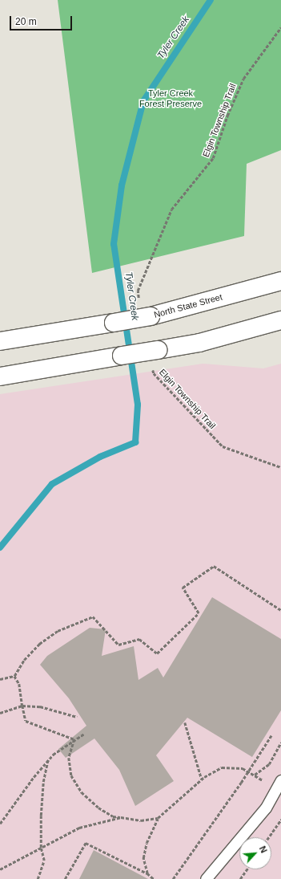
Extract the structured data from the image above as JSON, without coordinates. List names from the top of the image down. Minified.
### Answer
{"streets":{"main road":["North State Street"],"path":["Elgin Township Trail"]},"water":["Tyler Creek"],"parks":["Tyler Creek Forest Preserve"],"scale_bar":"20 m","north":"top right"}
